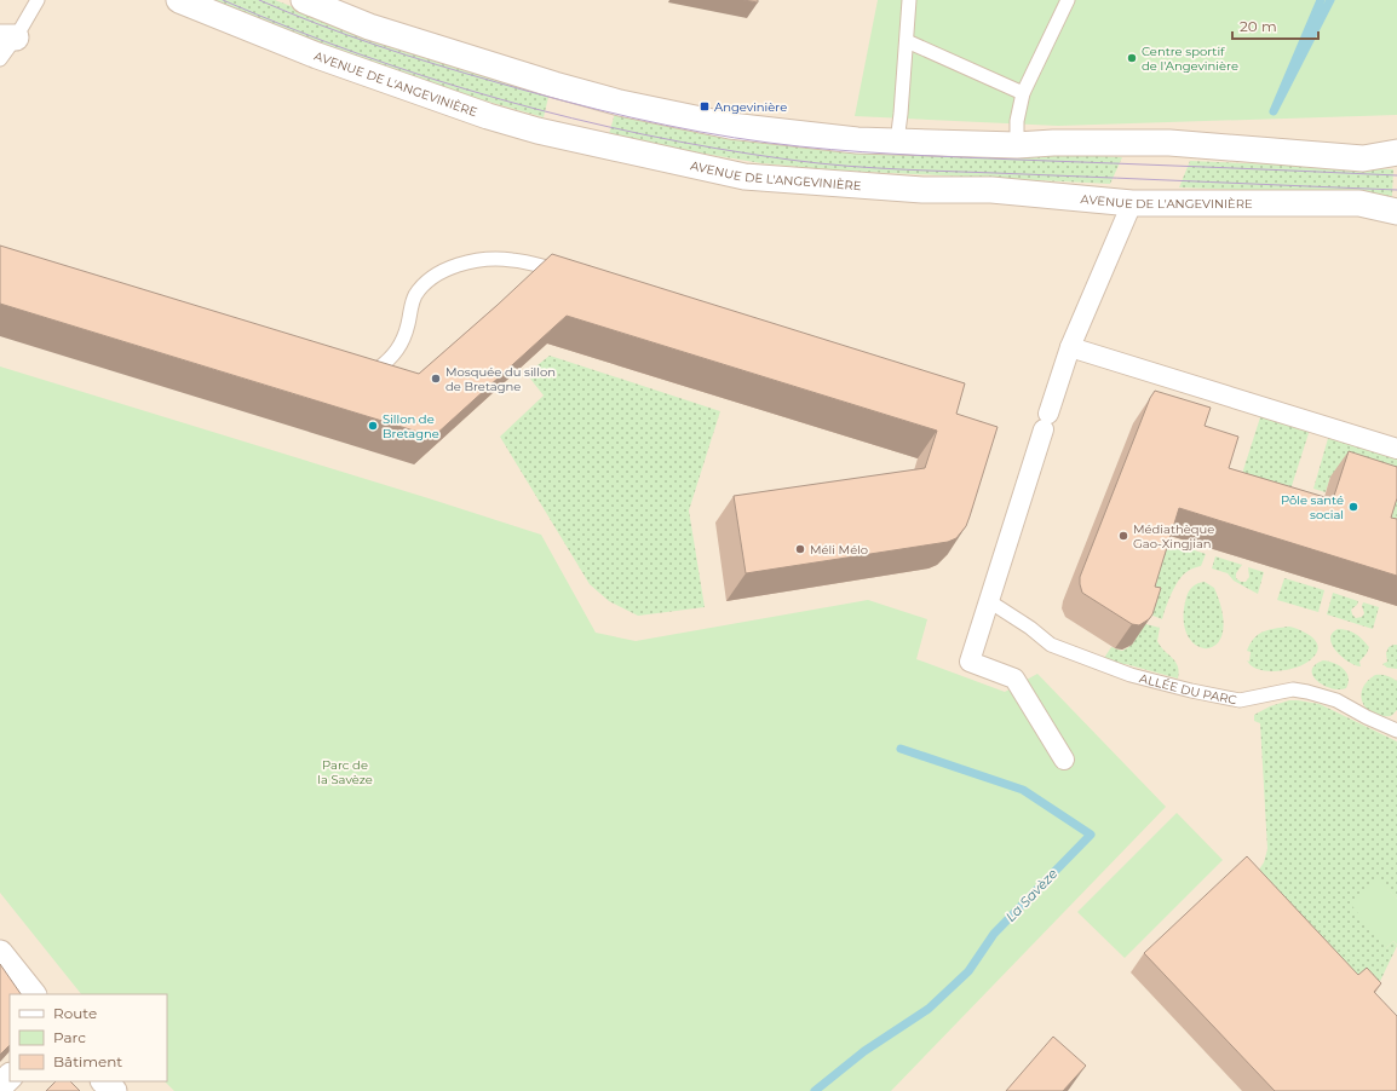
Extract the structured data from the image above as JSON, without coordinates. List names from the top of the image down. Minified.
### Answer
{"streets":{"street":["AVENUE DE L'ANGEVINIÈRE"],"lane":["ALLÉE DU PARC"]},"water":["La Savèze"],"parks":["Parc de la Savèze"],"places":{"other":["Centre sportif de l'Angevinière","Mosquée du sillon de Bretagne","Sillon de Bretagne","Pôle santé social","Médiathèque Gao-Xingjian","Méli Mélo"],"transit":["Angevinière"]},"legend":["Route","Parc","Bâtiment"],"scale_bar":"20 m"}
